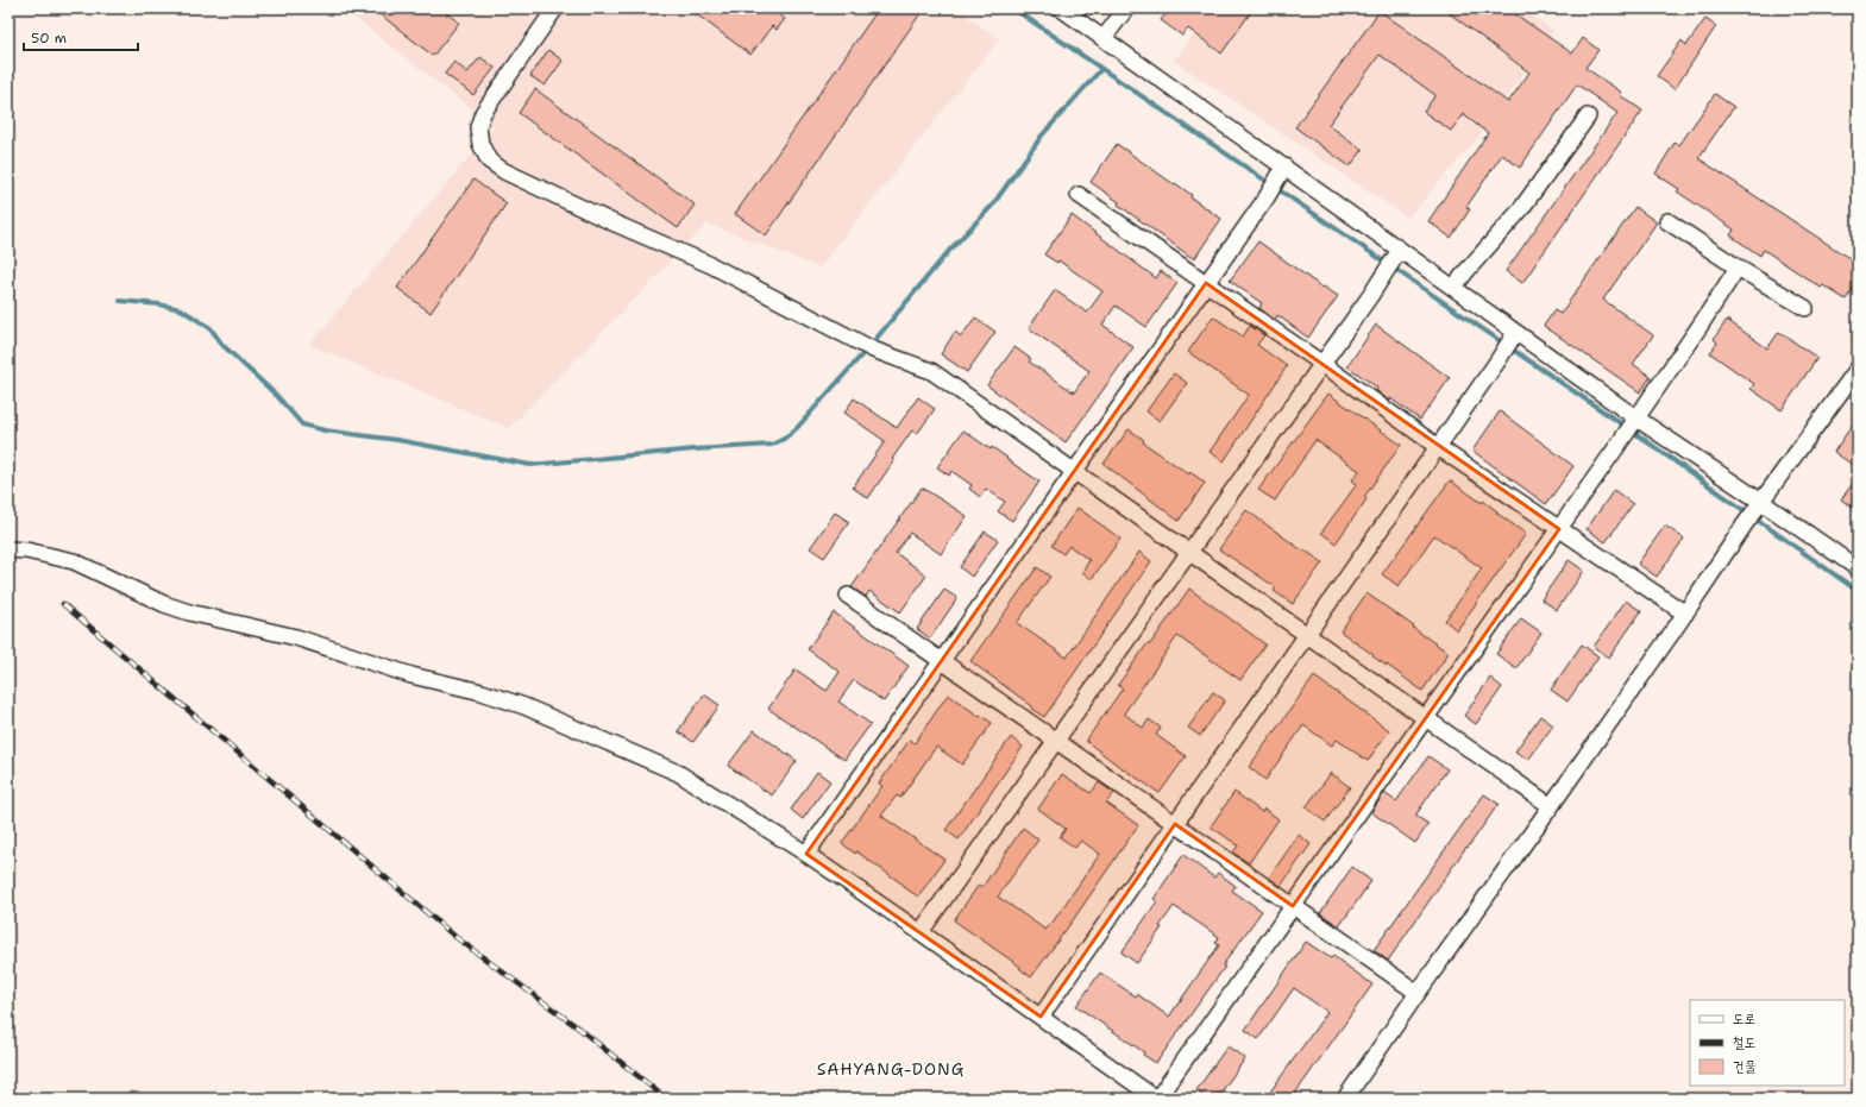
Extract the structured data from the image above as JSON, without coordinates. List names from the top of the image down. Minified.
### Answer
{"districts":["SAHYANG-DONG"],"legend":["도로","철도","건물"],"scale_bar":"50 m"}
